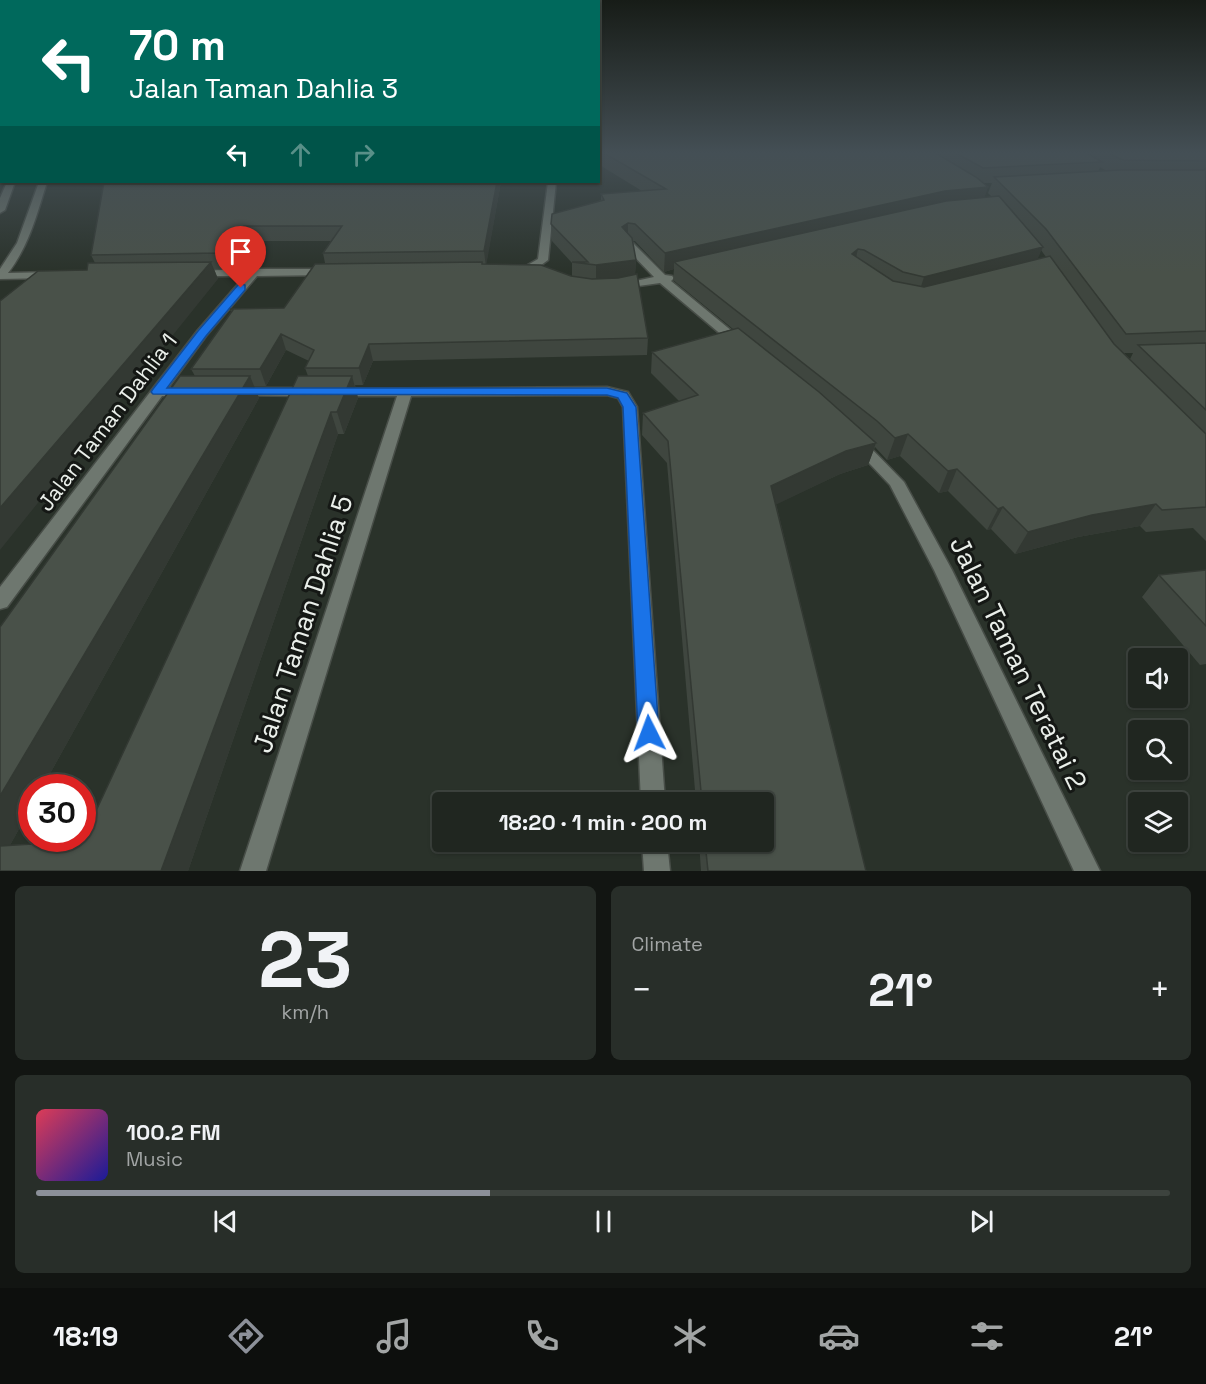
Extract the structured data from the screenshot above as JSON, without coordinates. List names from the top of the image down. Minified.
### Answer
{"streets":{"street":["Jalan Taman Dahlia 1","Jalan Taman Dahlia 5","Jalan Taman Teratai 2"]},"page":{"turn":["70 m","Jalan Taman Dahlia 3"],"limit":"30","trip":"18:20 · 1 min · 200 m","tile":[["23","km/h"],"Climate"],"heat":["−","21°","+"],"song":["100.2 FM","Music"],"tabs":["18:19","21°"]}}
